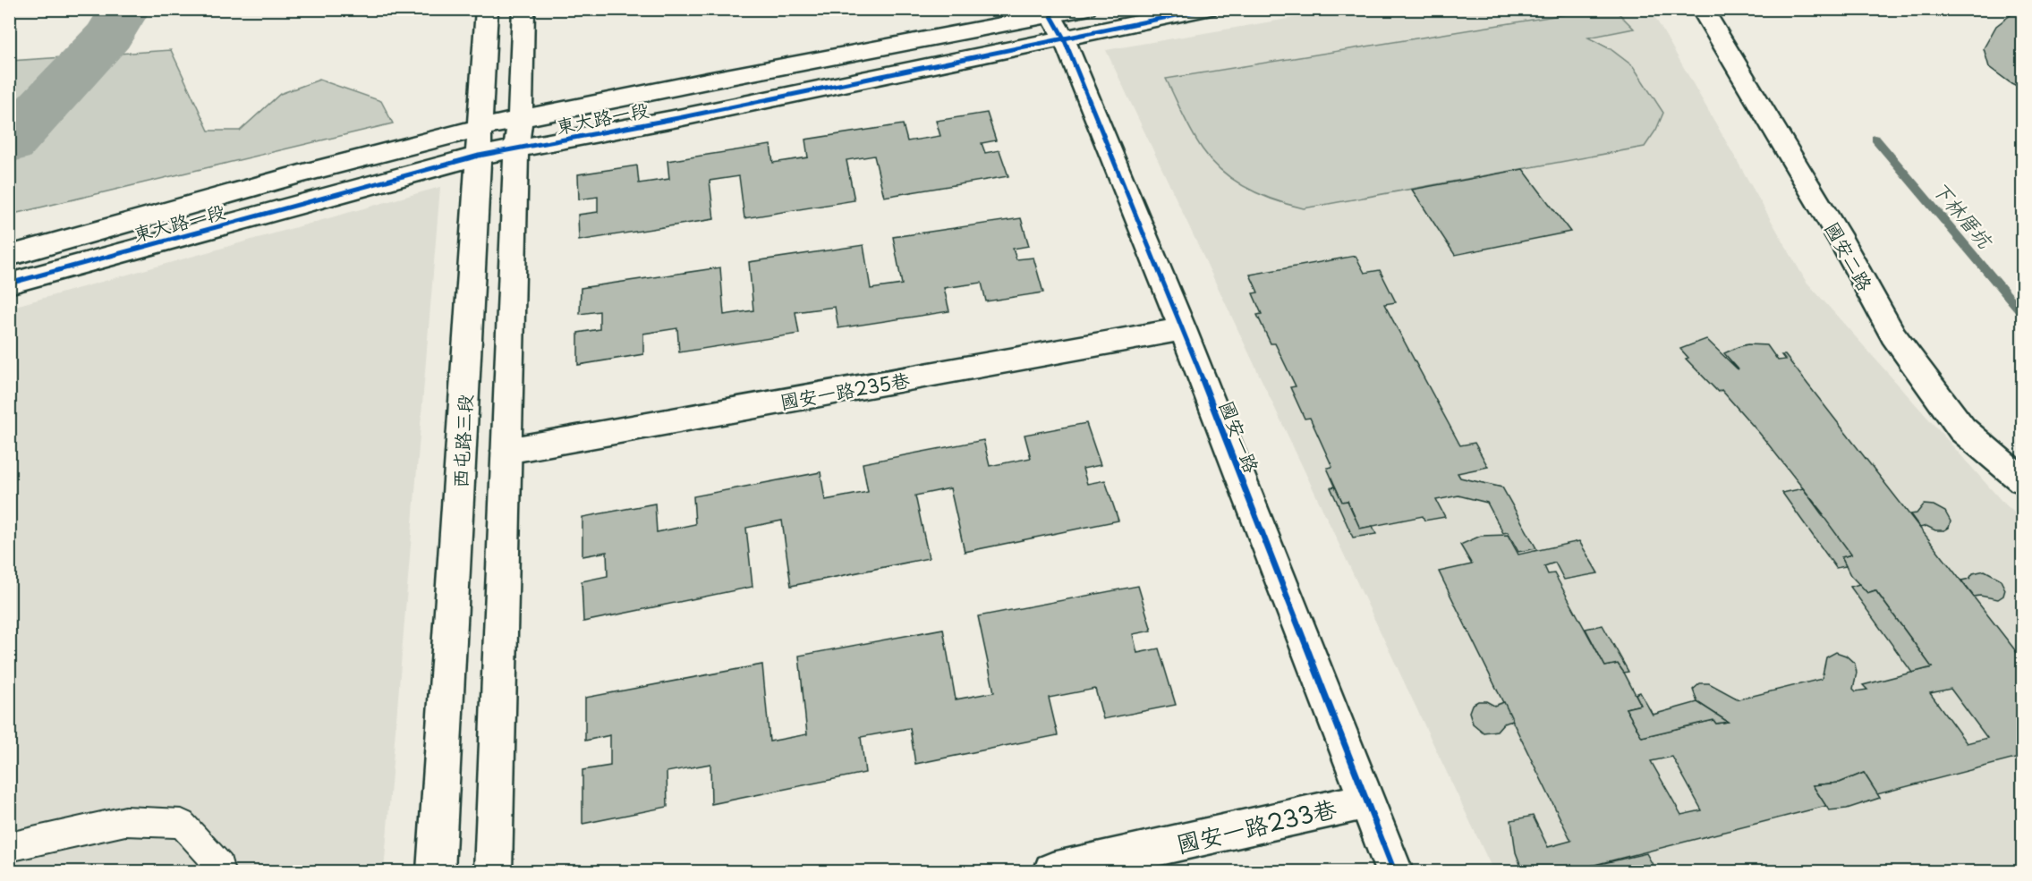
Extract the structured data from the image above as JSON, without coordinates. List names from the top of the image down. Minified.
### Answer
{"streets":{"street":["東大路一段","國安二路","國安一路235巷","國安一路","西屯路三段","國安一路233巷"]},"crossings":[["東大路一段","國安一路"],["東大路一段","西屯路三段"],["國安一路235巷","國安一路"],["國安一路","國安一路233巷"]],"water":["下林厝坑"]}
